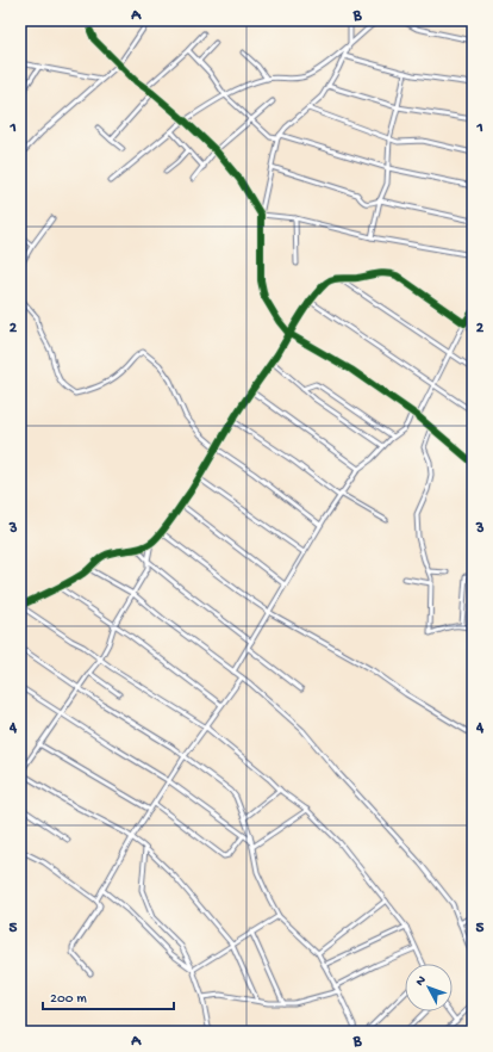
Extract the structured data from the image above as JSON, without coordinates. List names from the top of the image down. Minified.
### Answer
{"scale_bar":"200 m","north":"top left","grid":{"columns":["A","B"],"rows":["1","2","3","4","5"]}}
